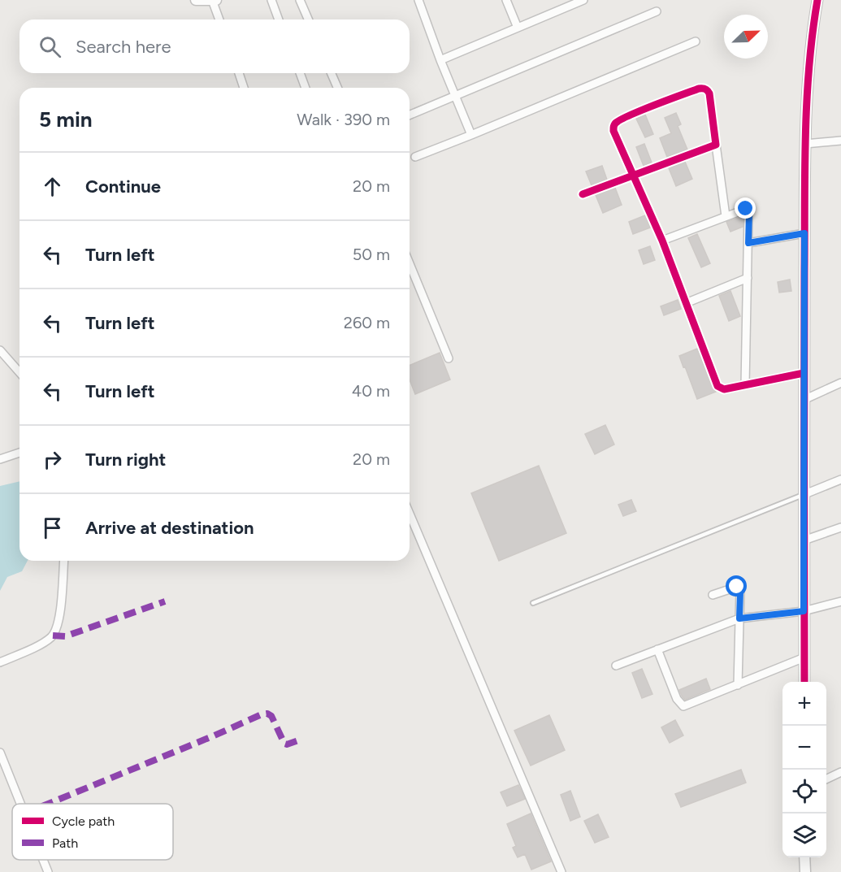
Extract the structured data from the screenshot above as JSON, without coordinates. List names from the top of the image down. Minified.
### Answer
{"legend":["Cycle path","Path"],"north":"top right","page":{"search":"Search here","heading":["5 min","Walk · 390 m"],"list":[["Continue","20 m"],["Turn left","50 m"],["Turn left","260 m"],["Turn left","40 m"],["Turn right","20 m"],"Arrive at destination"],"map_buttons":["+","−"]}}
